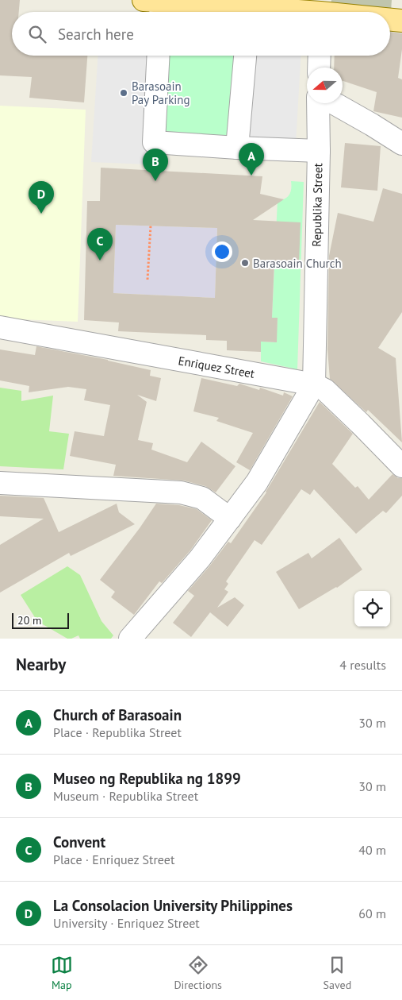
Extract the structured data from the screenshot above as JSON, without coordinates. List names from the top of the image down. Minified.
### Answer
{"streets":{"street":["Republika Street","Enriquez Street"]},"crossings":[["Republika Street","Enriquez Street"]],"places":["Barasoain Pay Parking","Barasoain Church"],"scale_bar":"20 m","north":"left","page":{"search":"Search here","pins":["A","B","D","C"],"scale":"20 m","heading":["Nearby","4 results"],"list":[{"mark":"A","name":"Church of Barasoain","note":"Place · Republika Street","value":"30 m"},{"mark":"B","name":"Museo ng Republika ng 1899","note":"Museum · Republika Street","value":"30 m"},{"mark":"C","name":"Convent","note":"Place · Enriquez Street","value":"40 m"},{"mark":"D","name":"La Consolacion University Philippines","note":"University · Enriquez Street","value":"60 m"}],"nav":["Map","Directions","Saved"]}}
